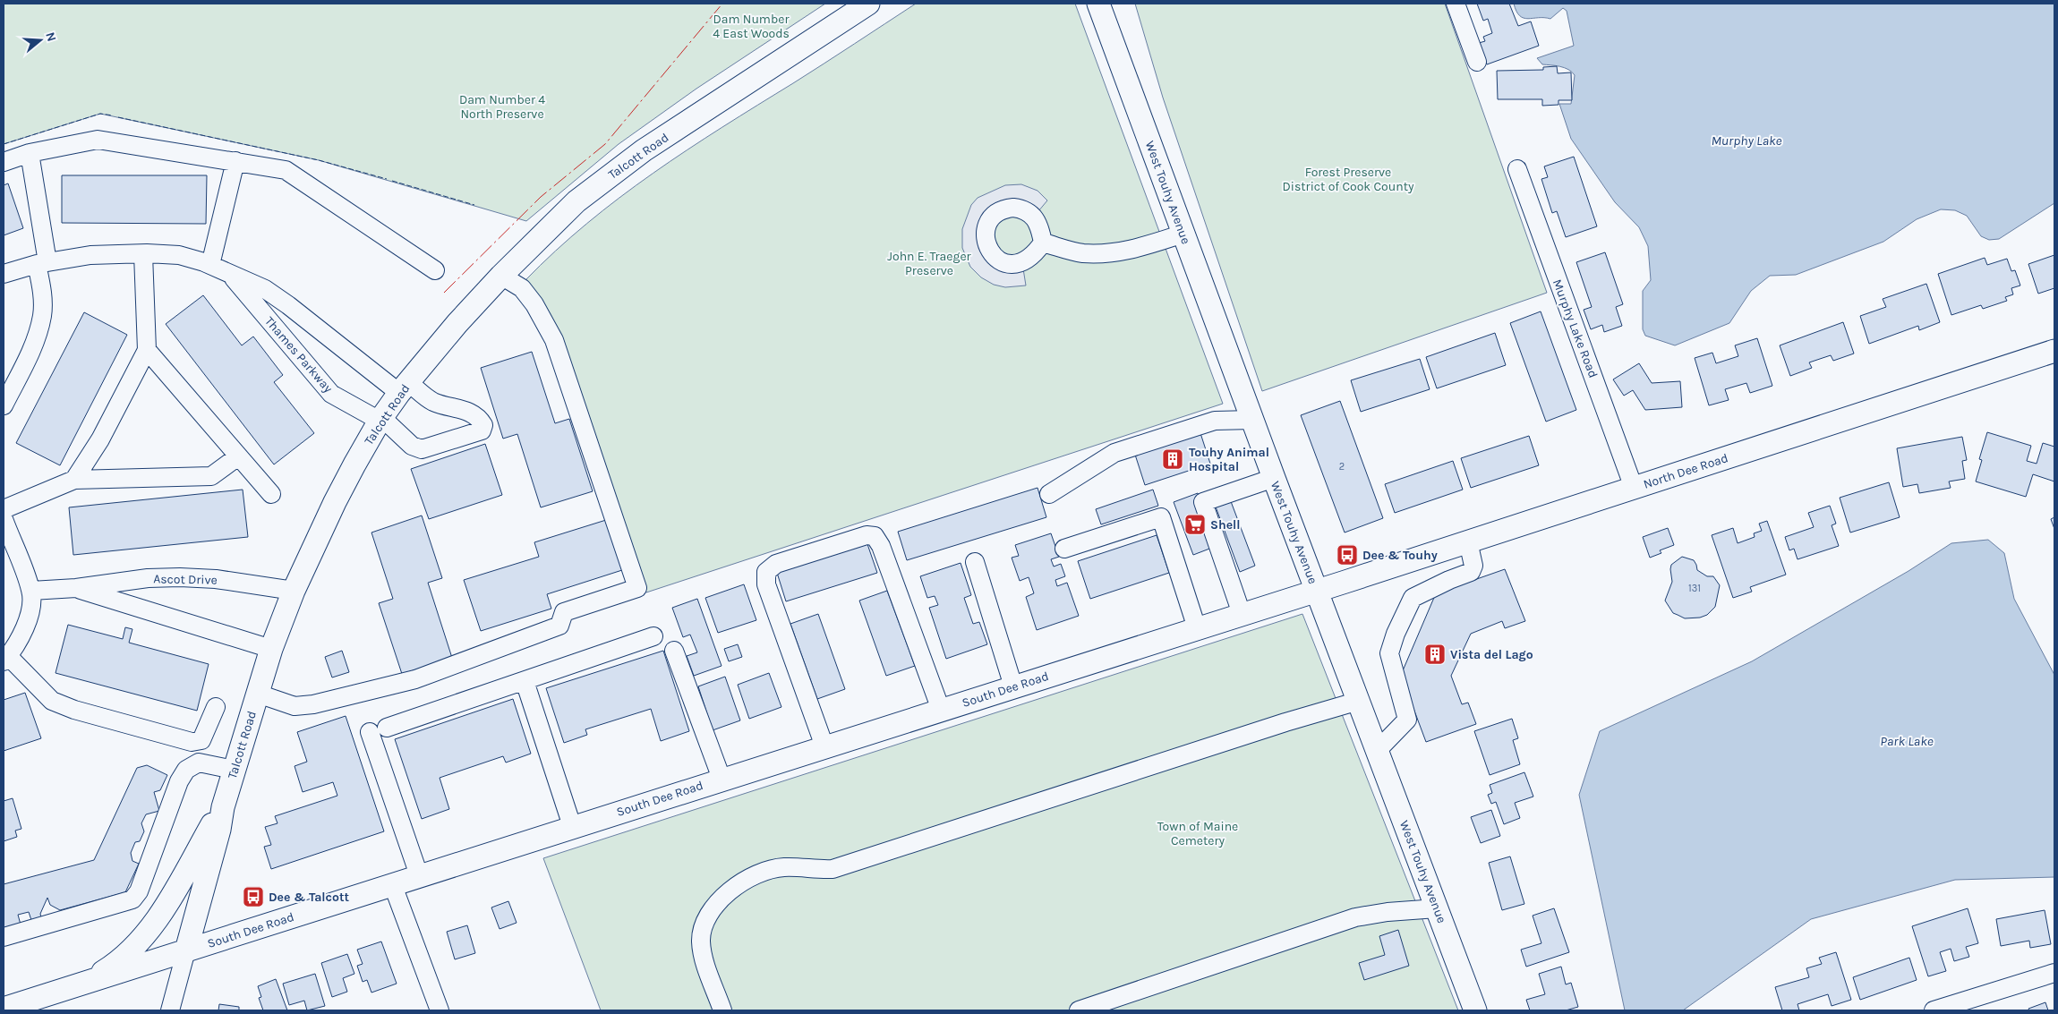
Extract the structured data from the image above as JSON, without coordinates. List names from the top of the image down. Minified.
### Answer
{"streets":{"main road":["Talcott Road","West Touhy Avenue","North Dee Road","South Dee Road"],"street":["Murphy Lake Road","Thames Parkway","Ascot Drive"]},"crossings":[["Talcott Road","Thames Parkway"],["Talcott Road","Ascot Drive"],["Talcott Road","South Dee Road"],["West Touhy Avenue","North Dee Road"],["West Touhy Avenue","South Dee Road"],["Murphy Lake Road","North Dee Road"],["North Dee Road","South Dee Road"]],"water":["Murphy Lake","Park Lake"],"parks":["Dam Number 4 East Woods","Dam Number 4 North Preserve","Forest Preserve District of Cook County","John E. Traeger Preserve","Town of Maine Cemetery"],"places":{"building":["Touhy Animal Hospital","Vista del Lago"],"supermarket":["Shell"],"bus stop":["Dee & Touhy","Dee & Talcott"]},"house_numbers":["2","131"],"north":"right"}
